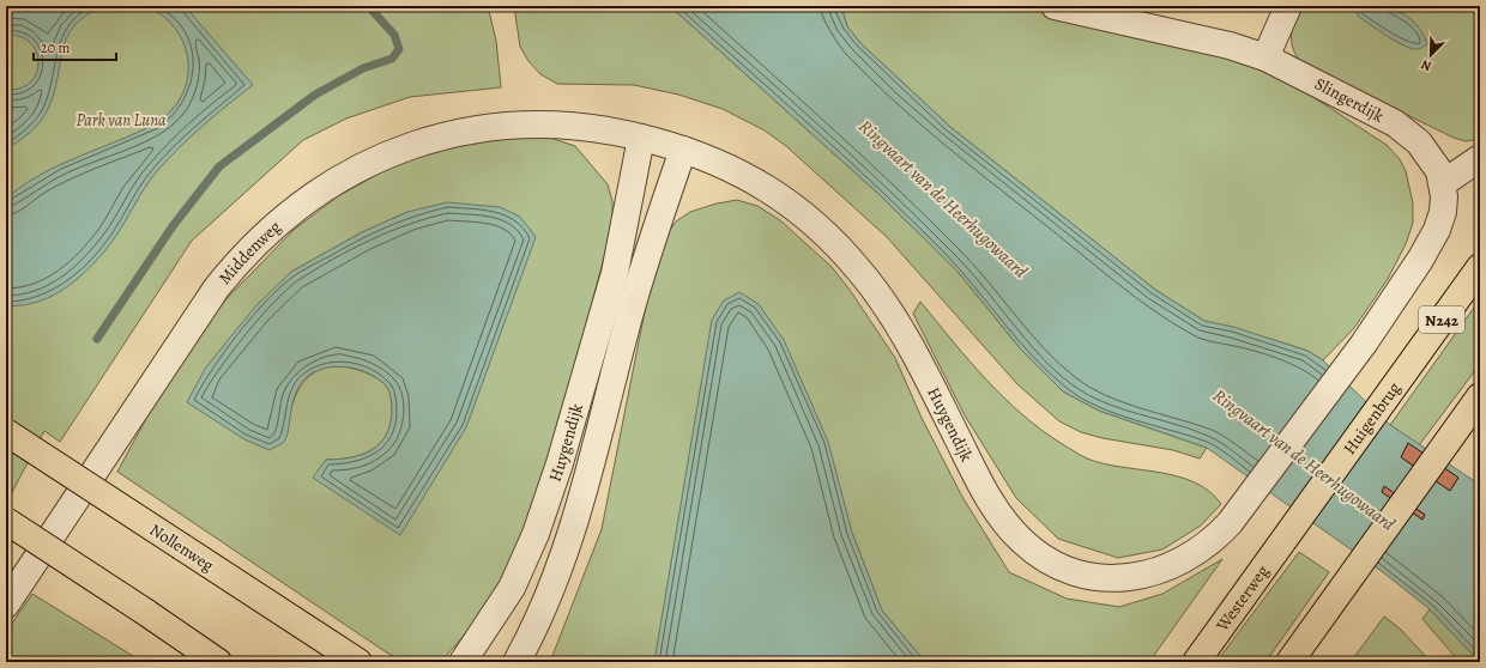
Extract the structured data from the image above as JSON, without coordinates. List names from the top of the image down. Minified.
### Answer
{"streets":{"main road":["N242","Huigenbrug","Nollenweg","Westerweg"],"street":["Slingerdijk","Middenweg","Huygendijk"]},"crossings":[["Slingerdijk","Huygendijk"],["Middenweg","Huygendijk"],["Huigenbrug","Westerweg"]],"water":["Ringvaart van de Heerhugowaard"],"parks":["Park van Luna"],"scale_bar":"20 m","north":"bottom left"}
